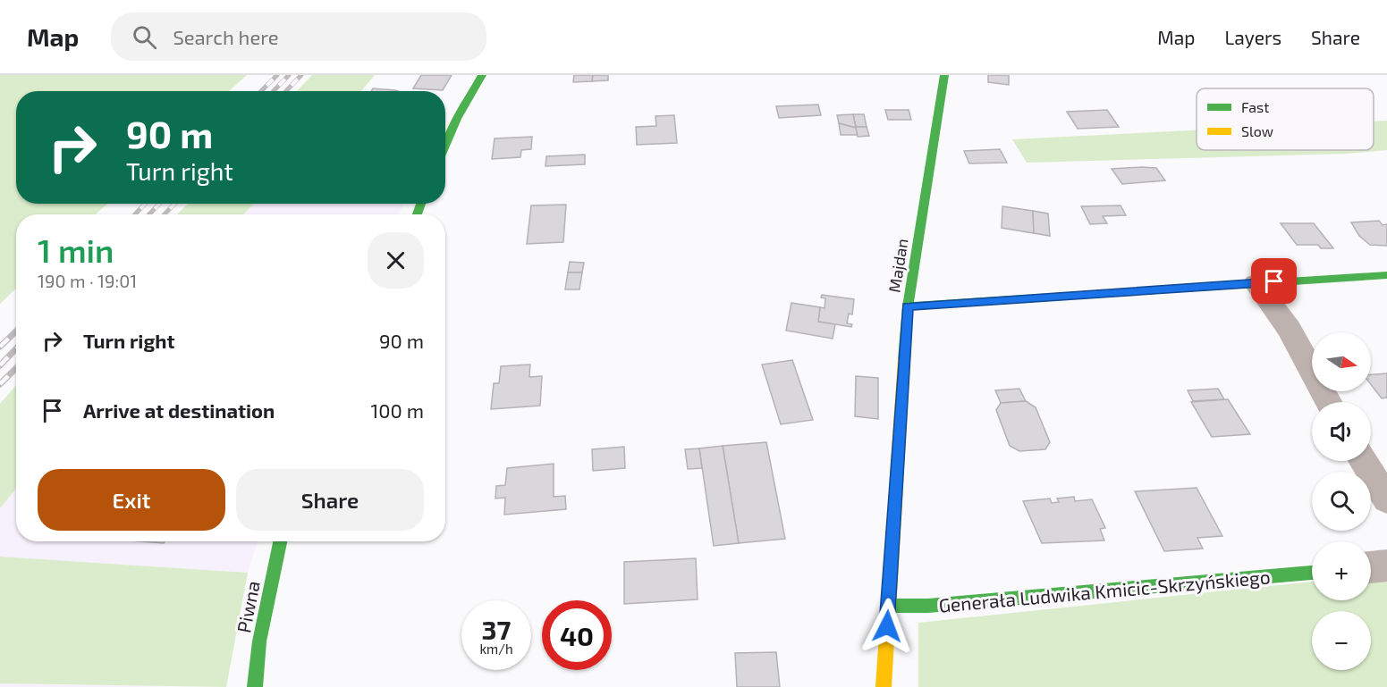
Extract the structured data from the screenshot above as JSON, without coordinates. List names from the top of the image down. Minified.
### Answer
{"streets":{"street":["Majdan","Generała Ludwika Kmicic-Skrzyńskiego","Piwna"]},"crossings":[["Majdan","Generała Ludwika Kmicic-Skrzyńskiego"]],"legend":["Fast","Slow"],"north":"right","page":{"header":"Map","search":"Search here","nav":["Map","Layers","Share"],"turn":["90 m","Turn right"],"heading":["1 min","190 m · 19:01"],"list":[{"name":"Turn right","value":"90 m"},{"name":"Arrive at destination","value":"100 m"}],"map_buttons":["+","−"],"buttons":["Exit","Share"],"speed":"37 km/h","limit":"40"}}
